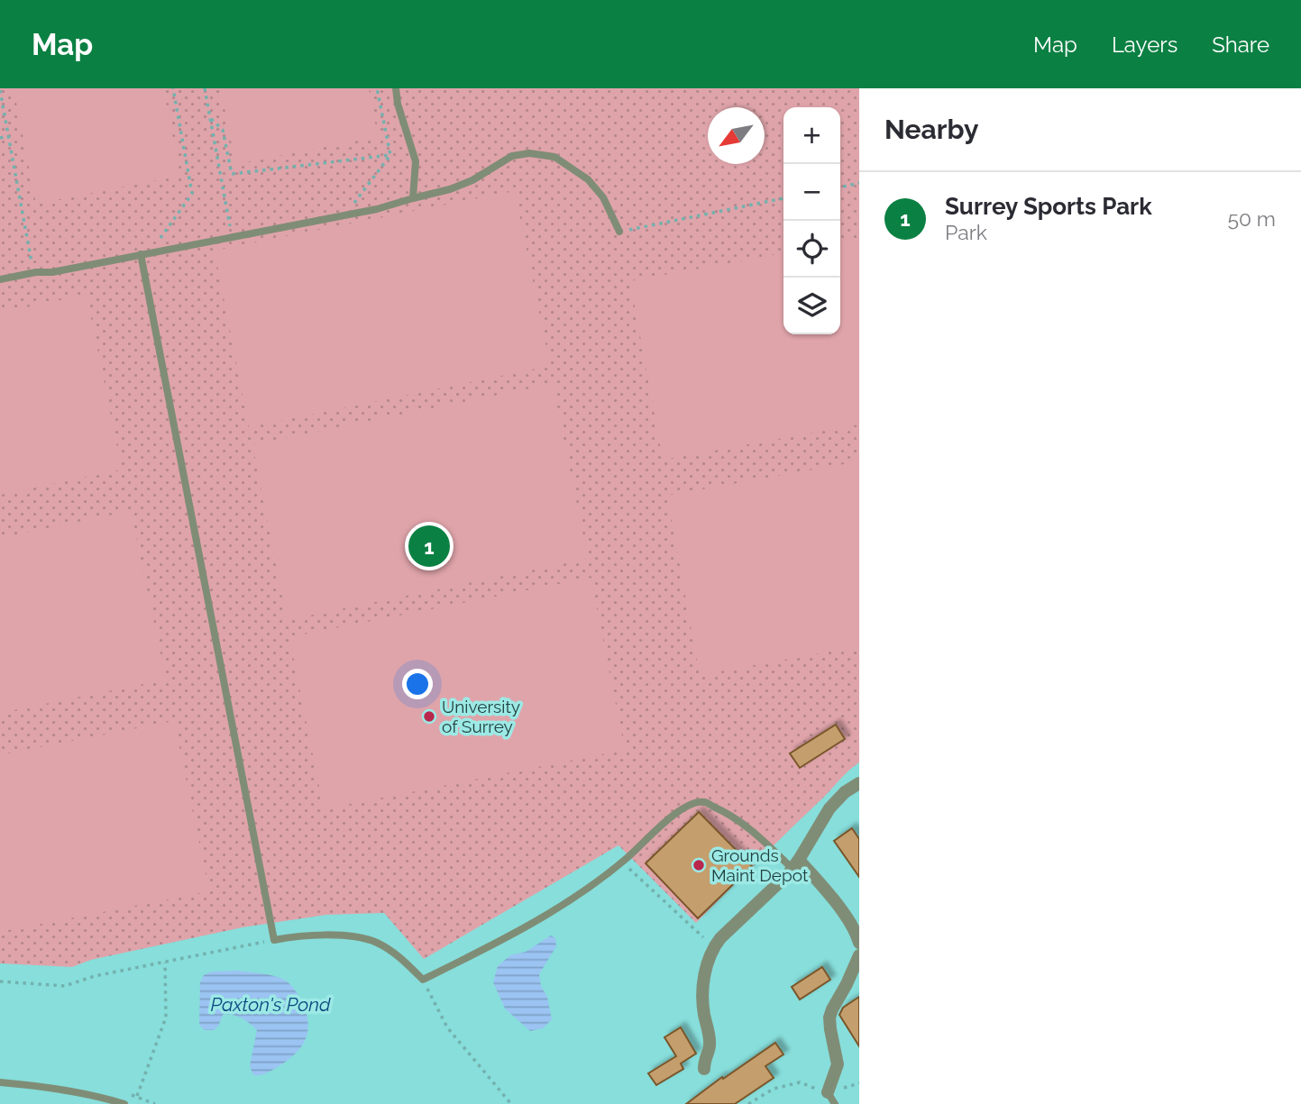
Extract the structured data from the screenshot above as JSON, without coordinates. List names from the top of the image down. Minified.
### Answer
{"water":["Paxton's Pond"],"places":["University of Surrey","Grounds Maint Depot"],"north":"bottom left","page":{"header":"Map","nav":["Map","Layers","Share"],"heading":"Nearby","map_buttons":["+","−"],"list":[{"mark":"1","name":"Surrey Sports Park","note":"Park","value":"50 m"}],"pins":"1"}}
